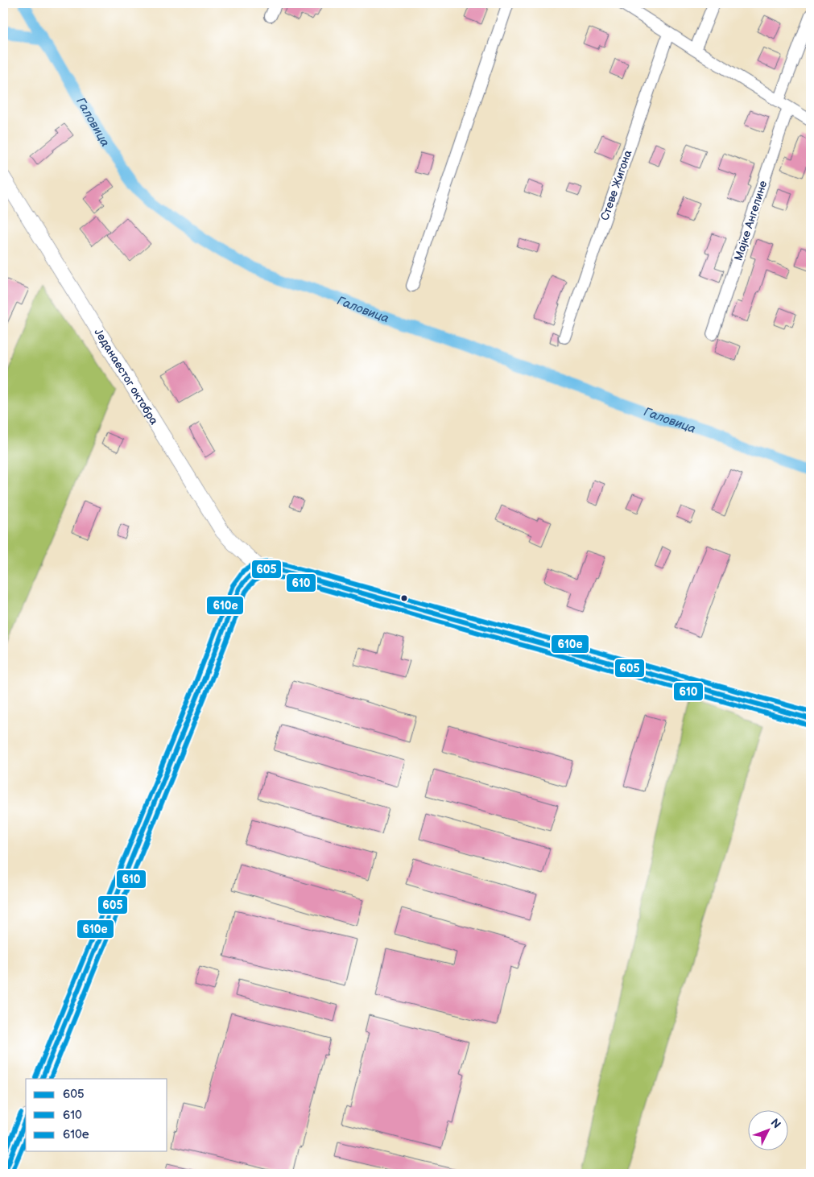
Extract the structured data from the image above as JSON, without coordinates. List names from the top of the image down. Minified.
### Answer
{"streets":{"main road":["Једанаестог октобра"],"street":["Стеве Жигона","Мајке Ангелине"]},"water":["Галовица"],"lines":["transit line 610e","transit line 605","transit line 610"],"legend":["605","610","610e"],"north":"top right"}
